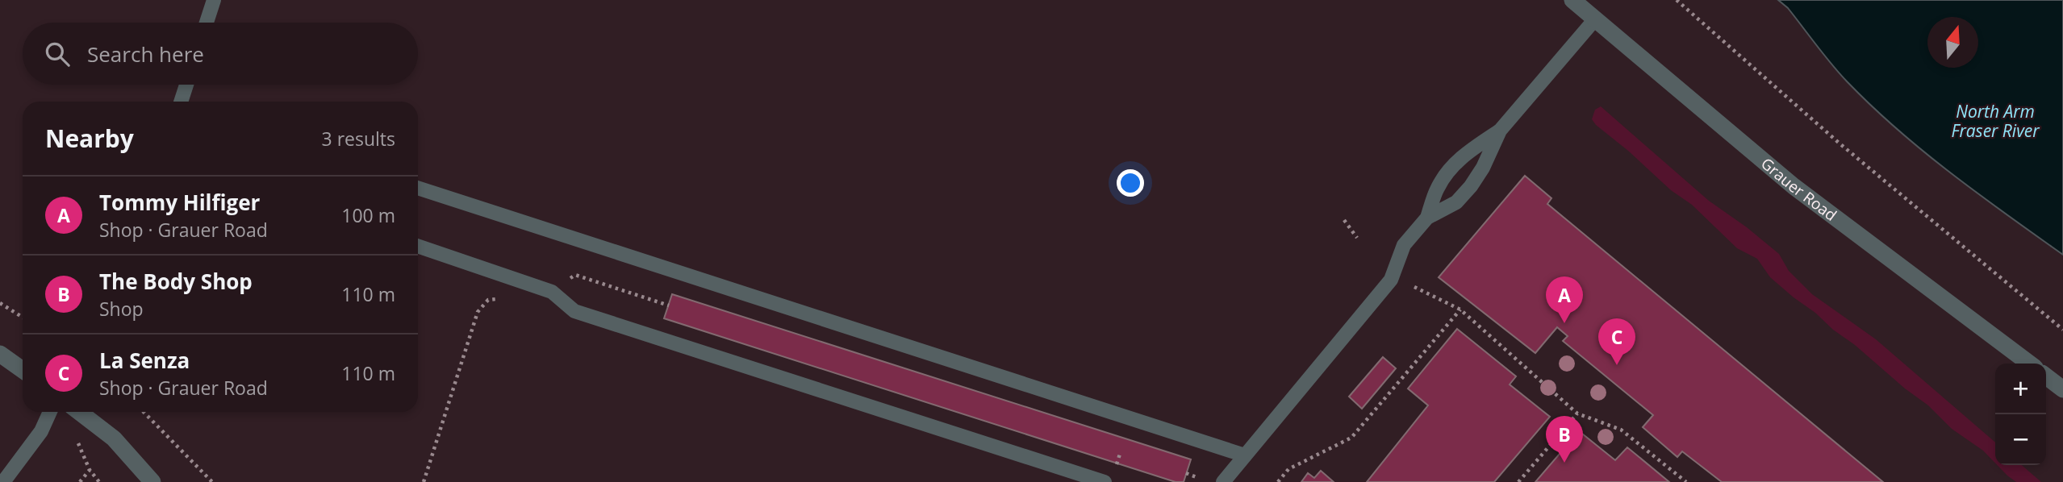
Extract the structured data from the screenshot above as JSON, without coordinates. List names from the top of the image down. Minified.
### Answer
{"streets":{"street":["Grauer Road"]},"water":["North Arm Fraser River"],"north":"top","page":{"search":"Search here","heading":["Nearby","3 results"],"list":[{"mark":"A","name":"Tommy Hilfiger","note":"Shop · Grauer Road","value":"100 m"},{"mark":"B","name":"The Body Shop","note":"Shop","value":"110 m"},{"mark":"C","name":"La Senza","note":"Shop · Grauer Road","value":"110 m"}],"pins":["A","C","B"],"map_buttons":["+","−"]}}
